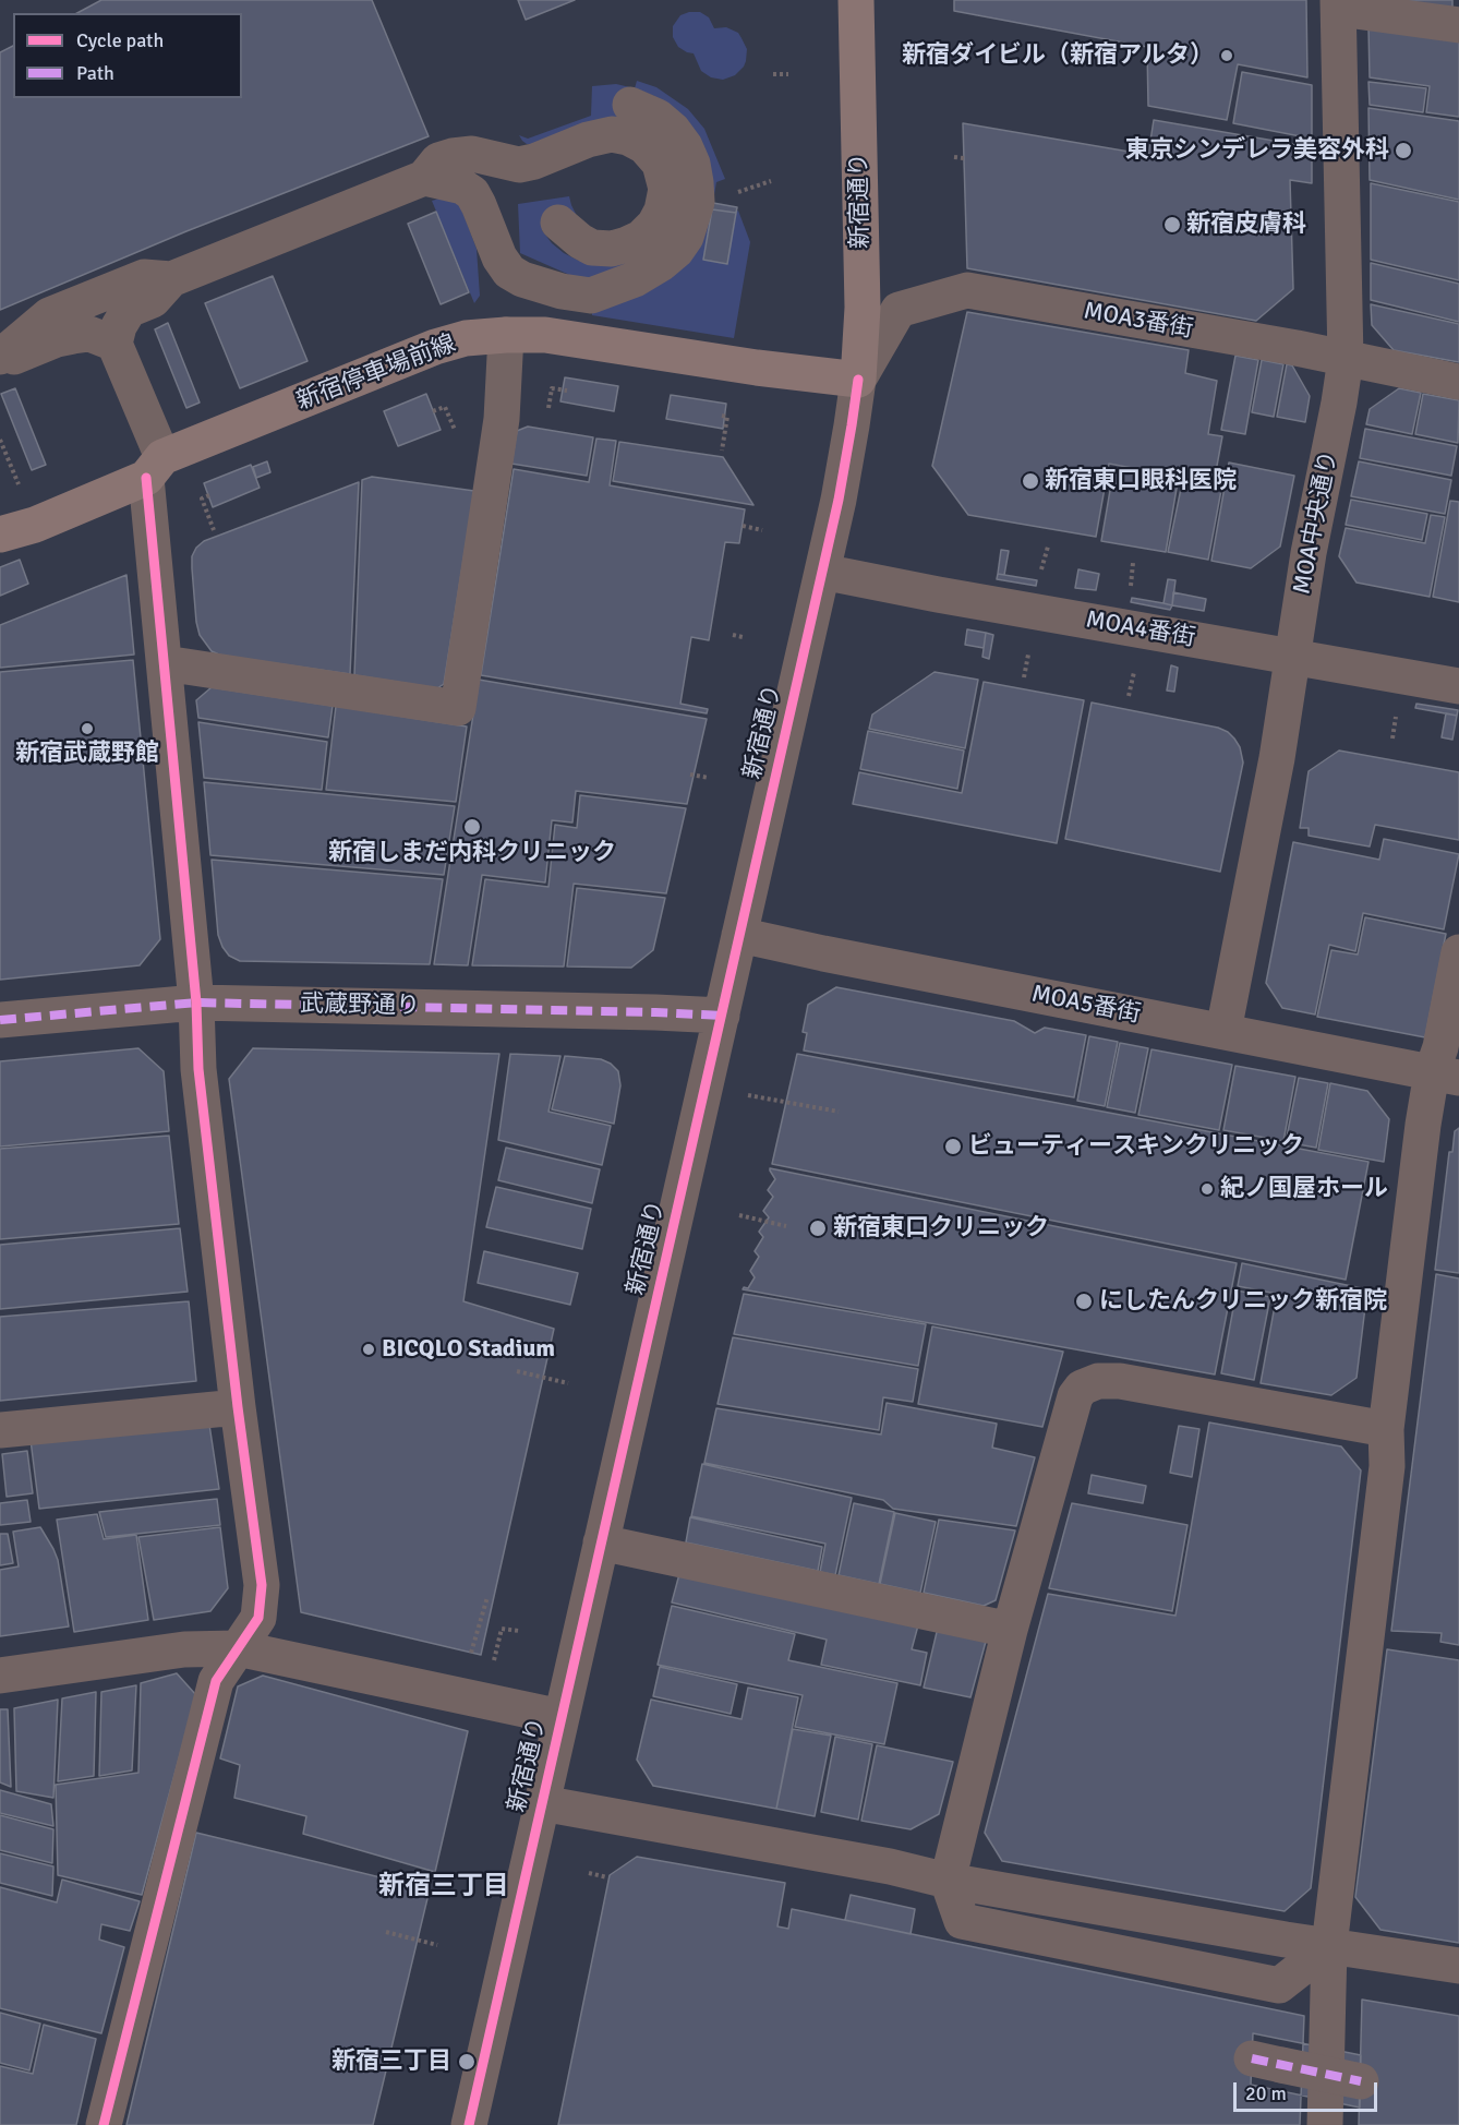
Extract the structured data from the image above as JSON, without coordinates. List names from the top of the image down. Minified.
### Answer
{"streets":{"main road":["新宿通り","新宿停車場前線"],"street":["MOA3番街","MOA中央通り","MOA4番街","MOA5番街","武蔵野通り"]},"crossings":[["新宿通り","MOA3番街"],["新宿通り","新宿停車場前線"],["新宿通り","MOA4番街"],["新宿通り","MOA5番街"],["新宿通り","武蔵野通り"],["MOA3番街","新宿停車場前線"],["MOA3番街","MOA中央通り"],["MOA中央通り","MOA4番街"],["MOA中央通り","MOA5番街"]],"districts":["新宿三丁目"],"places":["新宿ダイビル（新宿アルタ）","東京シンデレラ美容外科","新宿皮膚科","新宿東口眼科医院","新宿武蔵野館","新宿しまだ内科クリニック","ビューティースキンクリニック","紀ノ国屋ホール","新宿東口クリニック","にしたんクリニック新宿院","BICQLO Stadium","新宿三丁目"],"legend":["Cycle path","Path"],"scale_bar":"20 m"}
